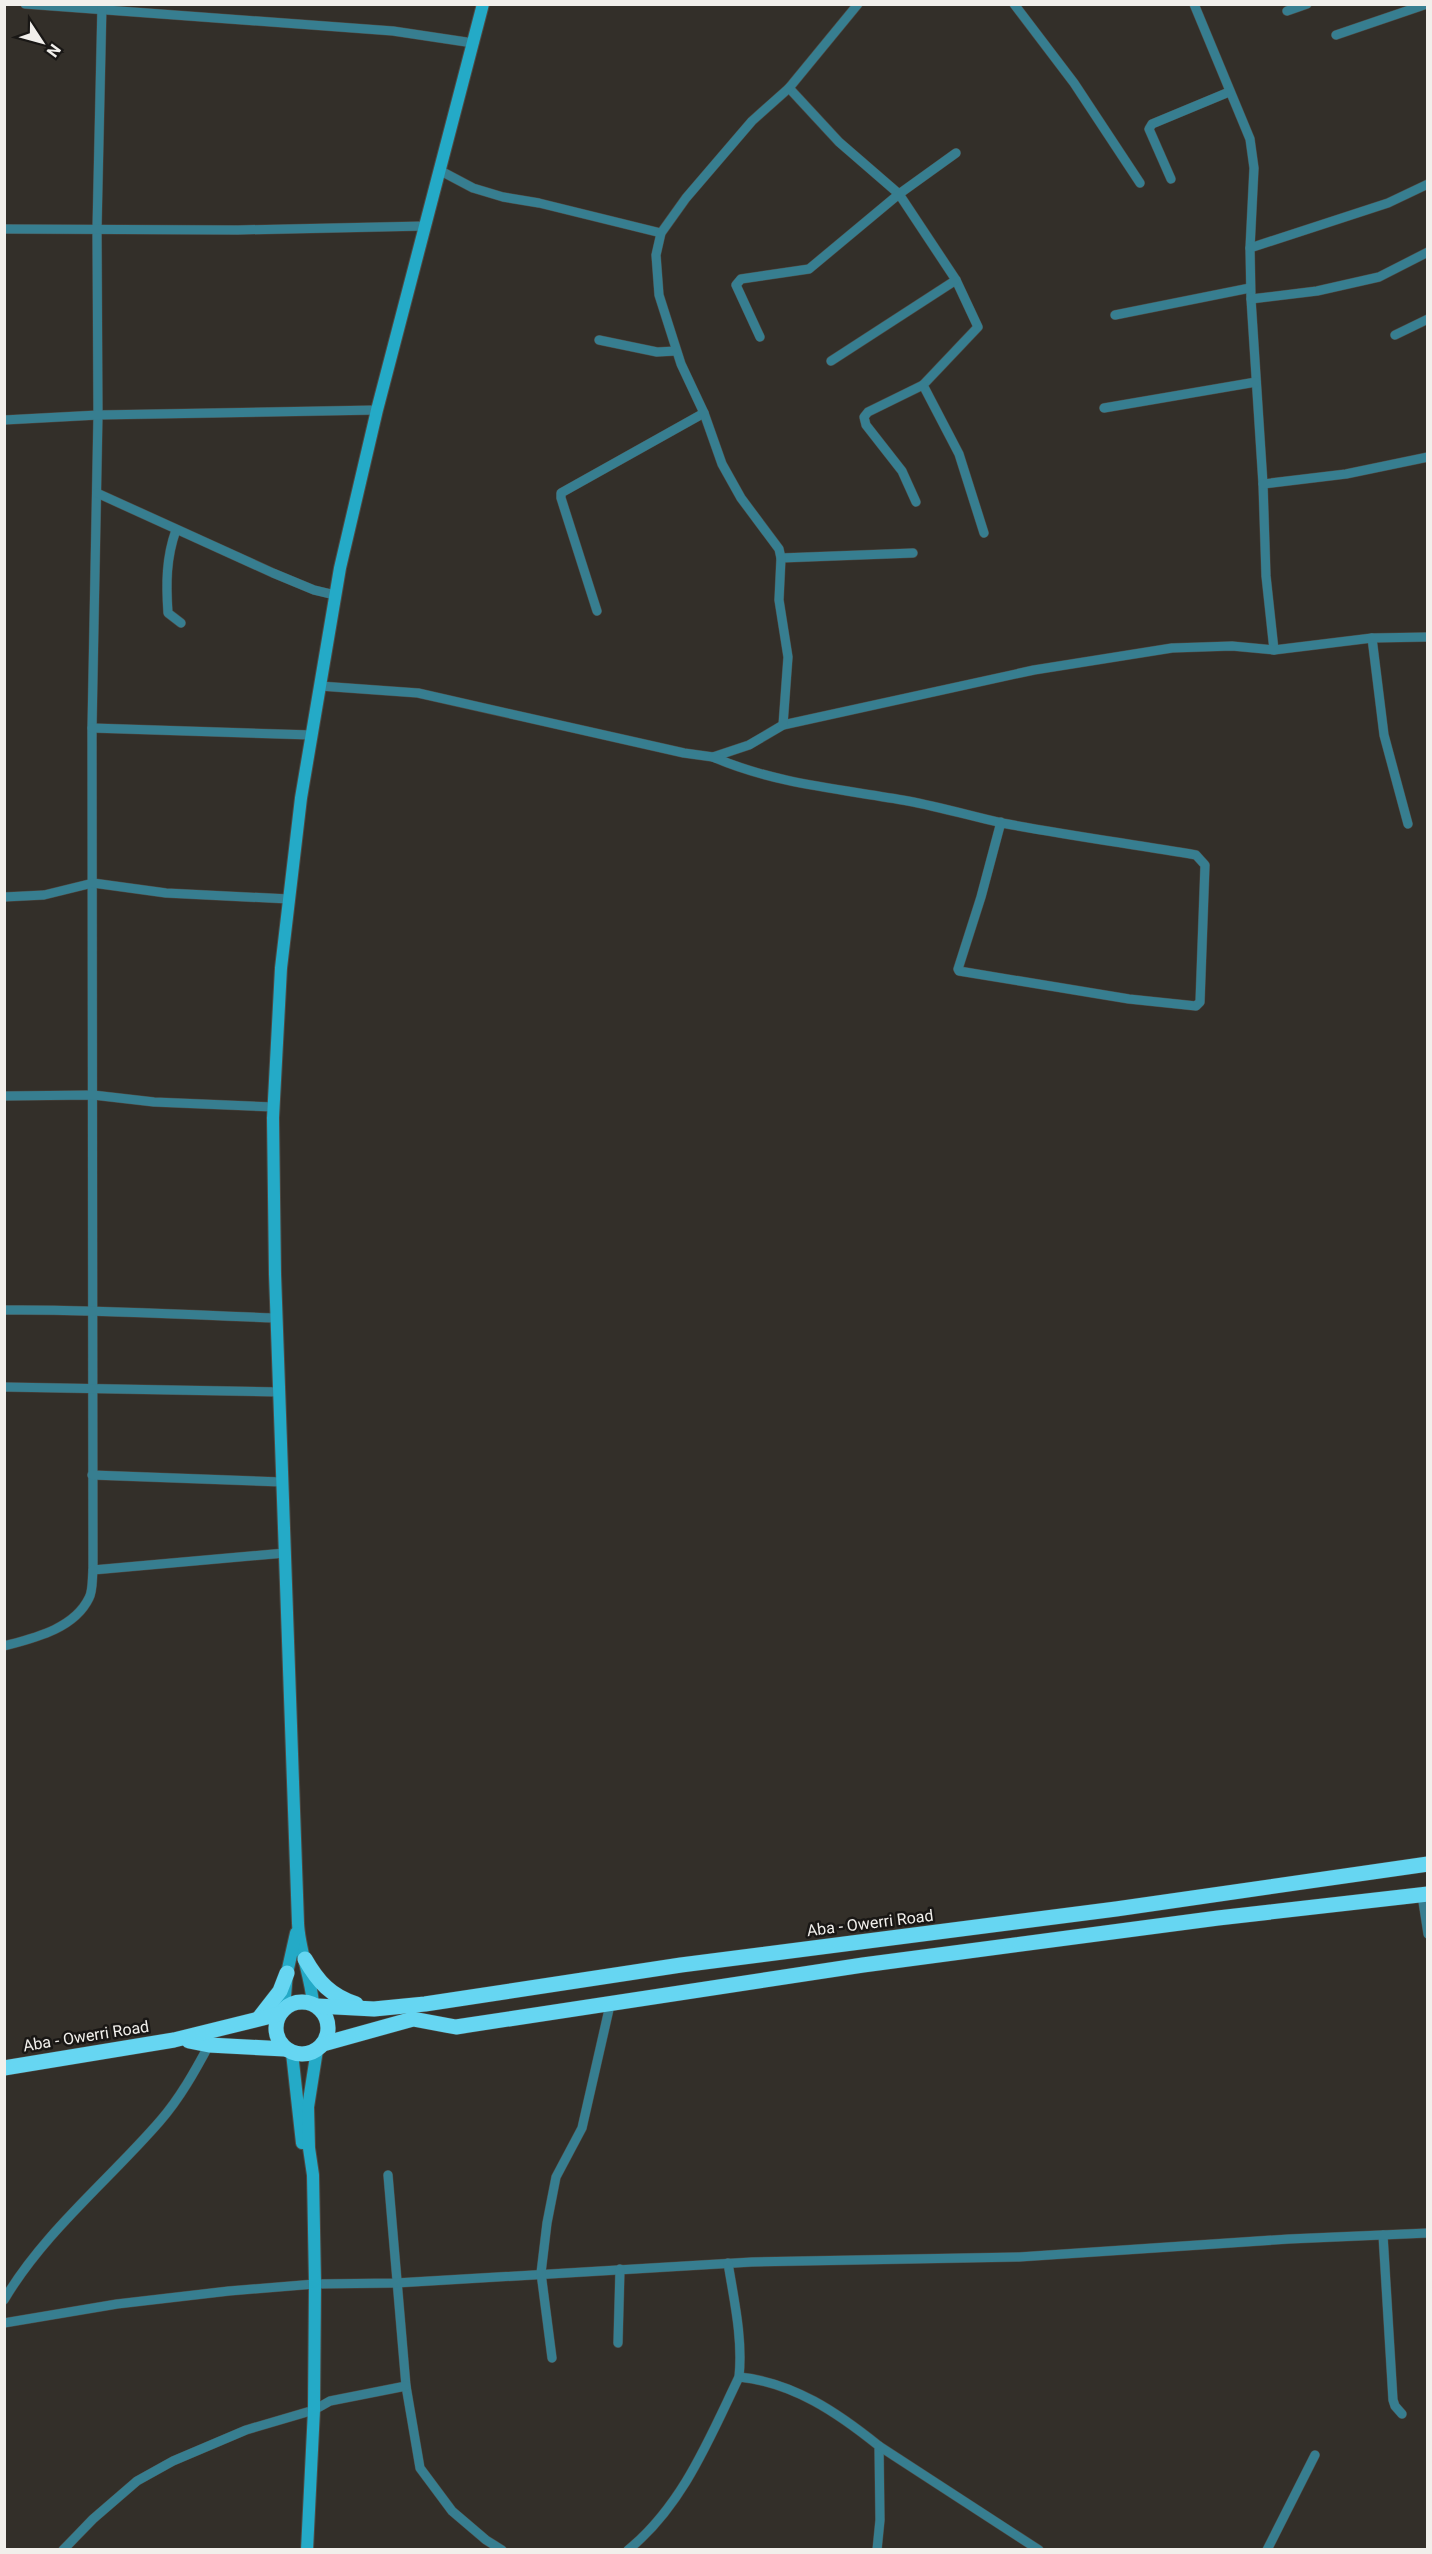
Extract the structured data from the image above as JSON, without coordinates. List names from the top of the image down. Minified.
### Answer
{"streets":{"highway":["Aba - Owerri Road"]},"north":"bottom right"}
